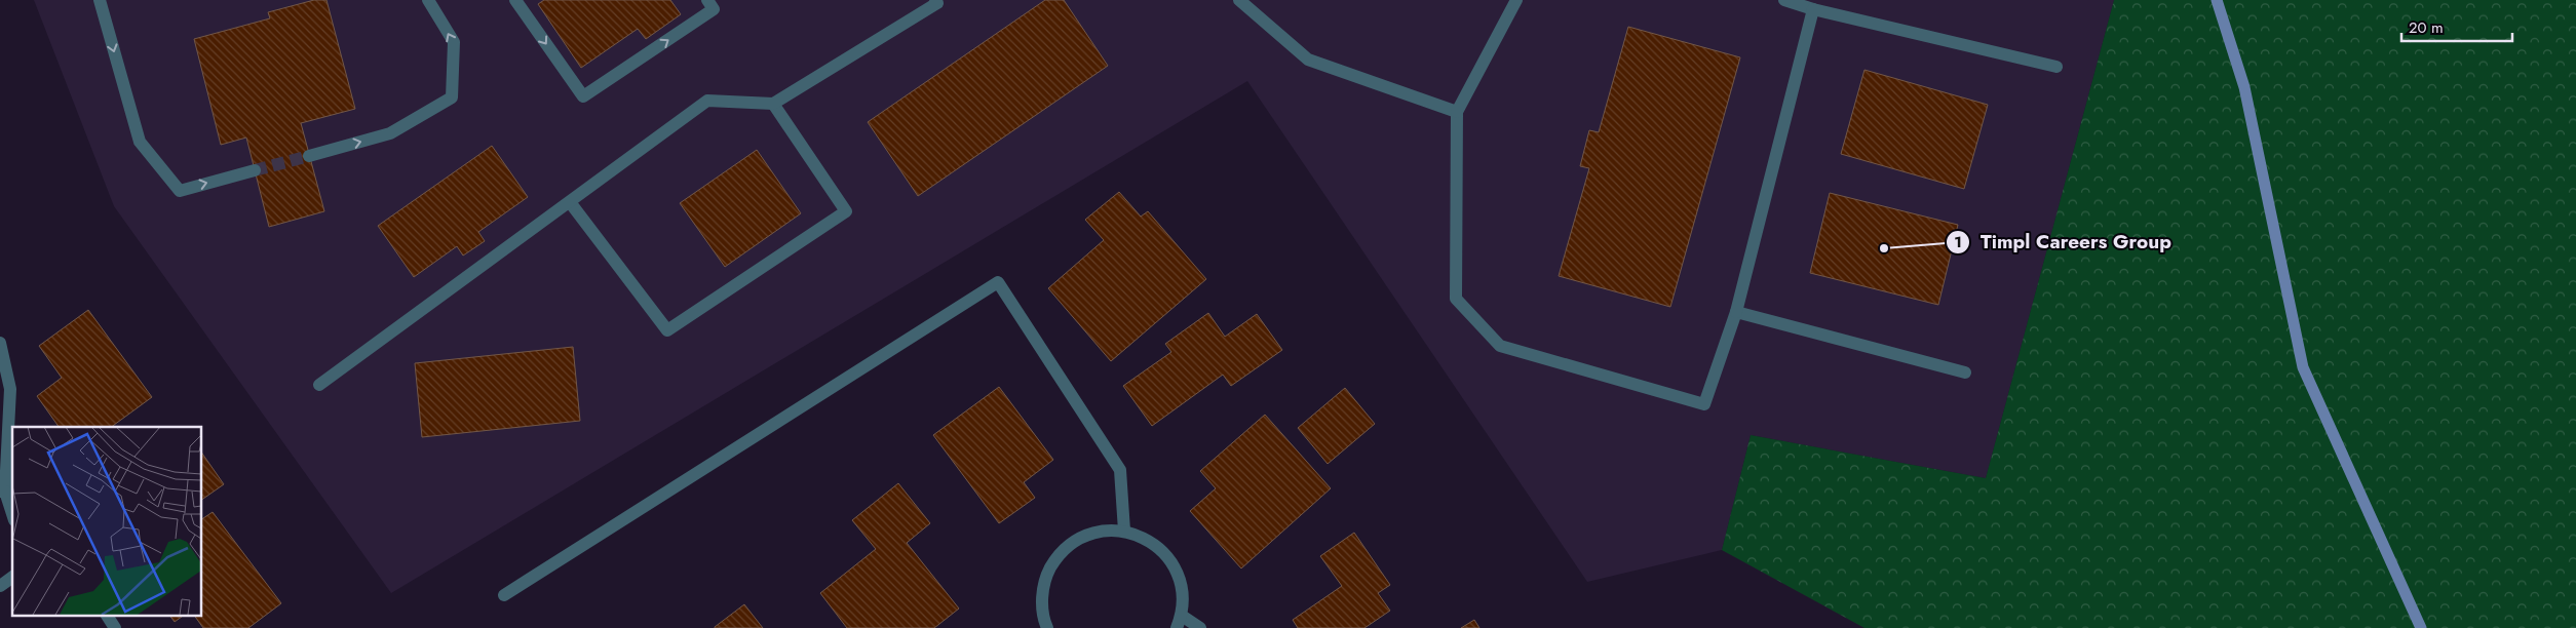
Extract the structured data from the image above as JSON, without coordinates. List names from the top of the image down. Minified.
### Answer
{"places":["Timpl Careers Group"],"scale_bar":"20 m"}
